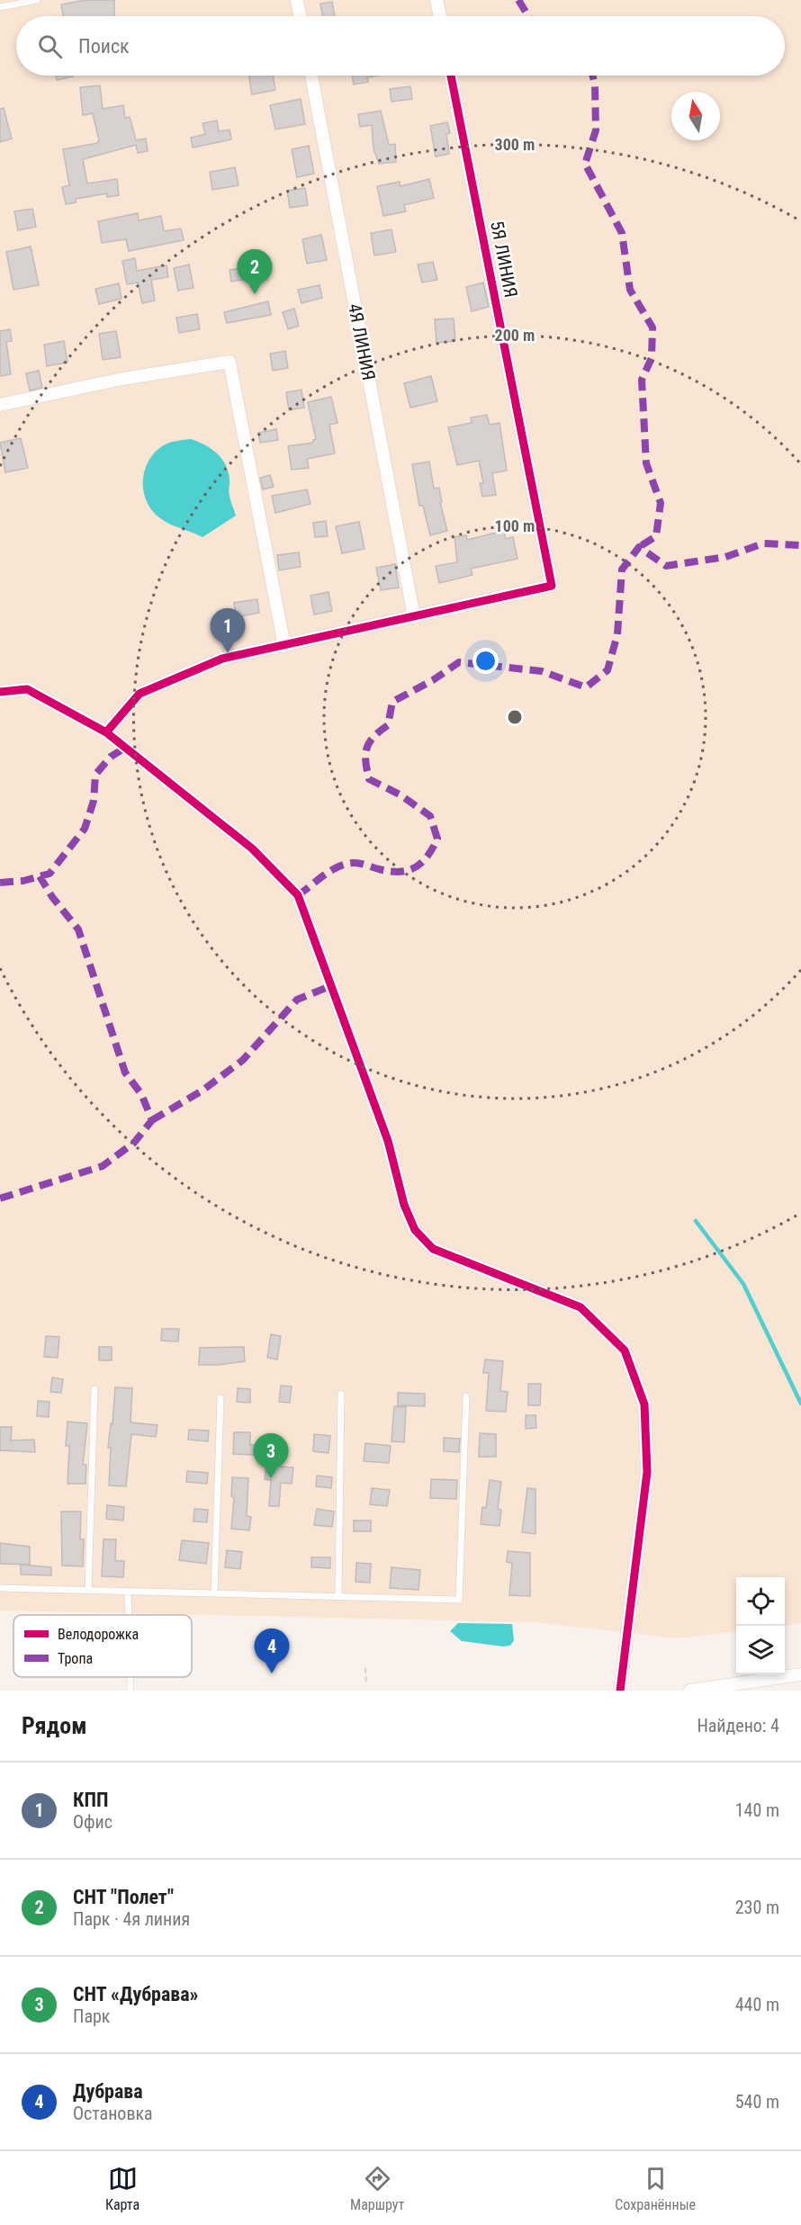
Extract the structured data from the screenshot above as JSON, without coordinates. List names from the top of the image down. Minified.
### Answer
{"streets":{"street":["5Я ЛИНИЯ","4Я ЛИНИЯ"]},"crossings":[["5Я ЛИНИЯ","4Я ЛИНИЯ"]],"legend":["Велодорожка","Тропа"],"north":"top","page":{"search":"Поиск","pins":["2","1","3","4"],"heading":["Рядом","Найдено: 4"],"list":[{"mark":"1","name":"КПП","note":"Офис","value":"140 m"},{"mark":"2","name":"СНТ \"Полет\"","note":"Парк · 4я линия","value":"230 m"},{"mark":"3","name":"СНТ «Дубрава»","note":"Парк","value":"440 m"},{"mark":"4","name":"Дубрава","note":"Остановка","value":"540 m"}],"nav":["Карта","Маршрут","Сохранённые"]},"rings":["300 m","200 m","100 m"]}
